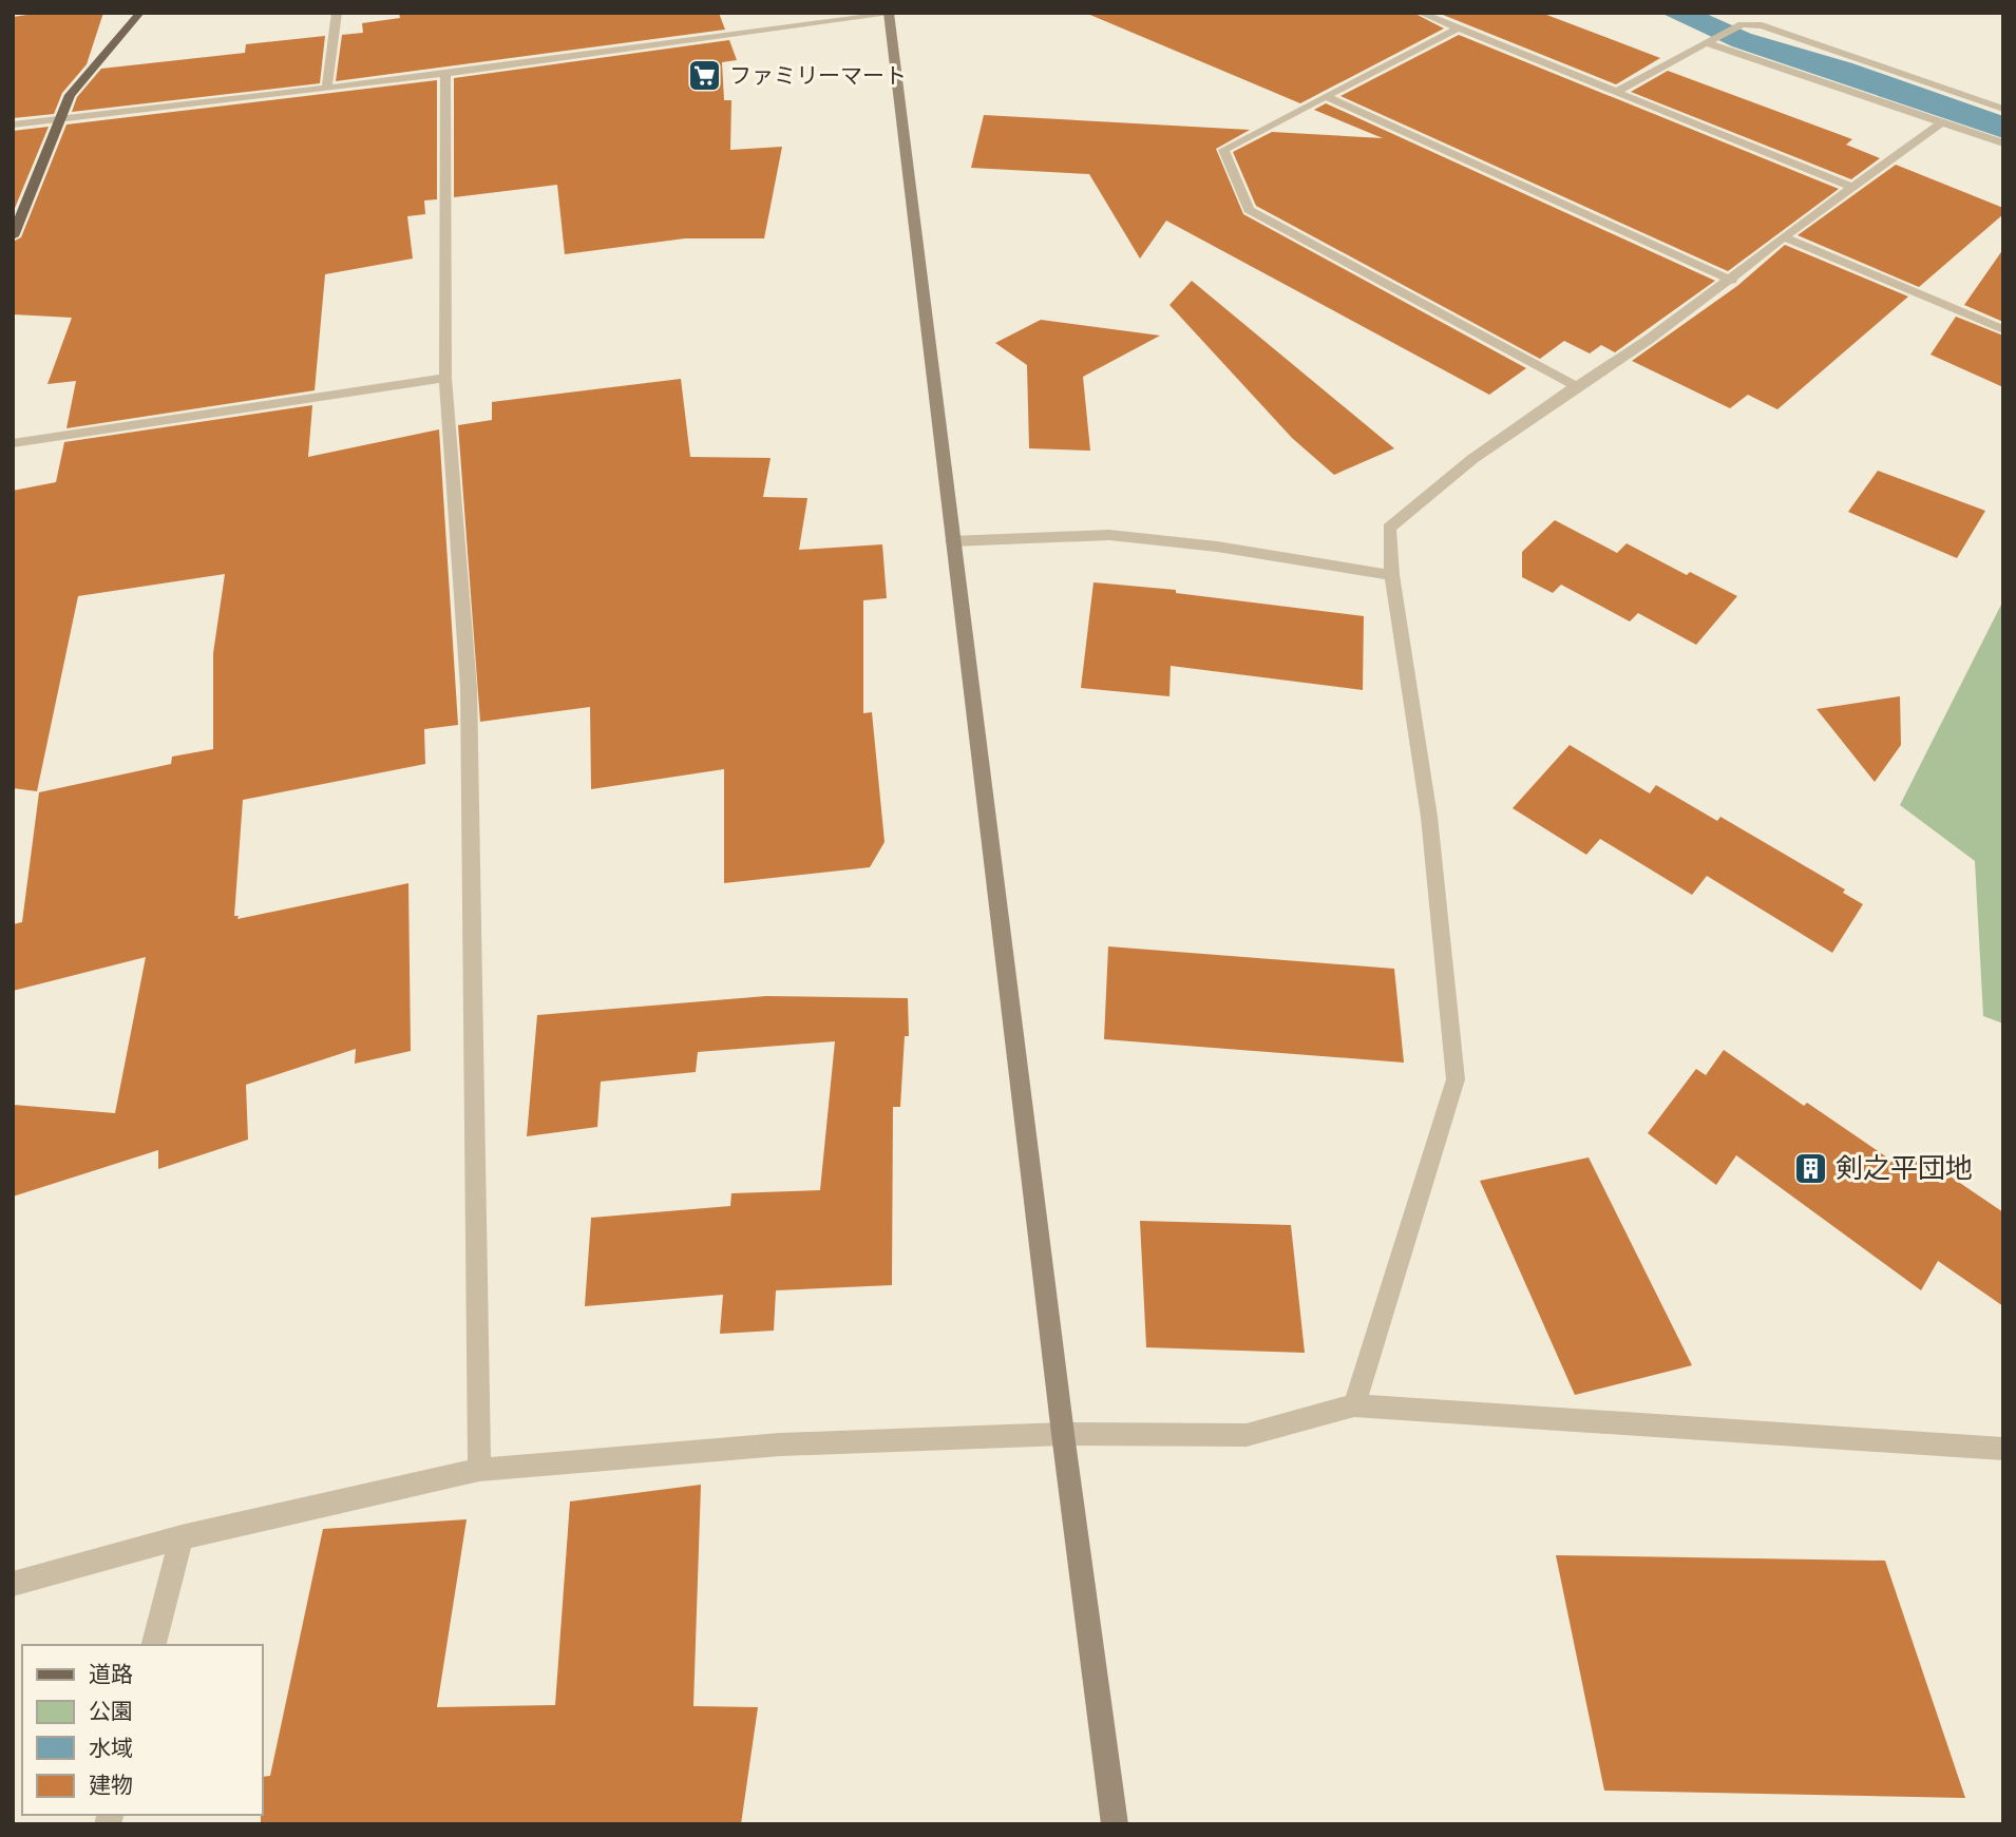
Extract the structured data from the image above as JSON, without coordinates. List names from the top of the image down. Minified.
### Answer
{"places":{"supermarket":["ファミリーマート"],"building":["剣之平団地"]},"legend":["道路","公園","水域","建物"]}
